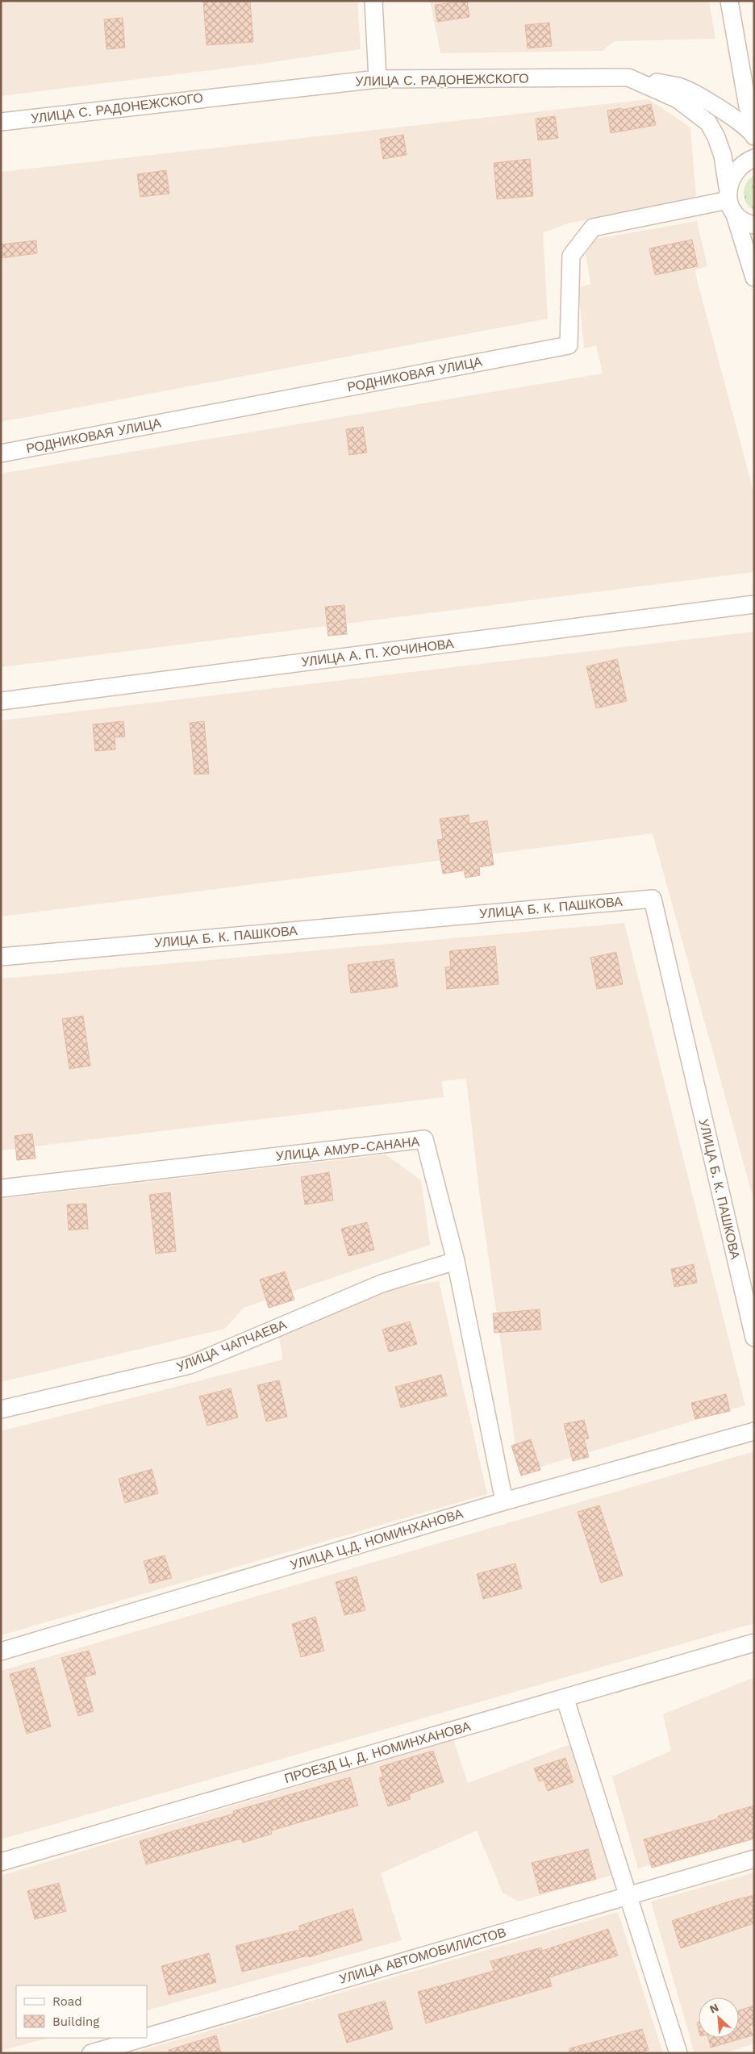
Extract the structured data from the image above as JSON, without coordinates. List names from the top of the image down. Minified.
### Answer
{"streets":{"street":["УЛИЦА С. РАДОНЕЖСКОГО","РОДНИКОВАЯ УЛИЦА","УЛИЦА А. П. ХОЧИНОВА","УЛИЦА Б. К. ПАШКОВА","УЛИЦА АМУР-САНАНА","УЛИЦА ЧАПЧАЕВА","УЛИЦА Ц.Д. НОМИНХАНОВА","ПРОЕЗД Ц. Д. НОМИНХАНОВА","УЛИЦА АВТОМОБИЛИСТОВ"]},"crossings":[["УЛИЦА С. РАДОНЕЖСКОГО","РОДНИКОВАЯ УЛИЦА"],["УЛИЦА АМУР-САНАНА","УЛИЦА ЧАПЧАЕВА"],["УЛИЦА АМУР-САНАНА","УЛИЦА Ц.Д. НОМИНХАНОВА"]],"legend":["Road","Building"],"north":"top left"}
